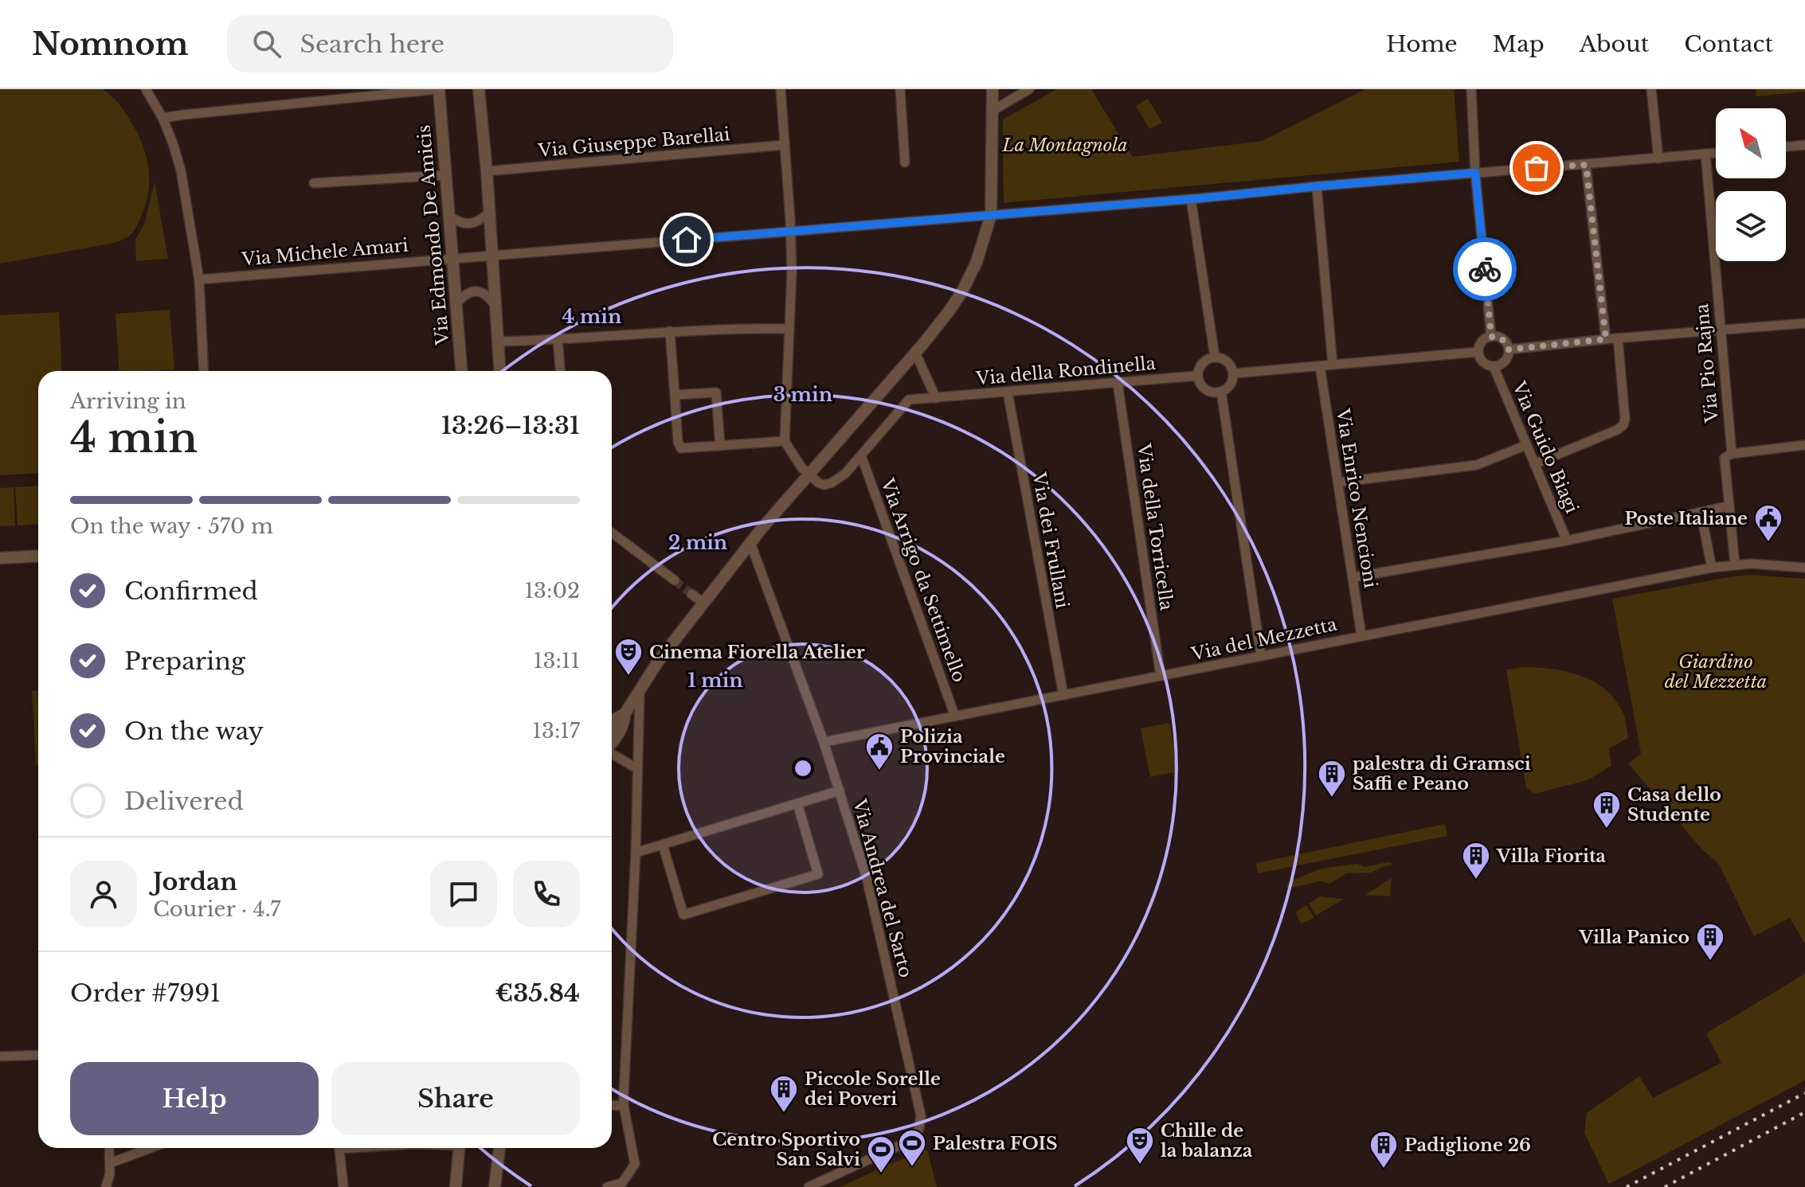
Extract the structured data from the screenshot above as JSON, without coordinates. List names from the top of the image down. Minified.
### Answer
{"streets":{"street":["Via Giuseppe Barellai","Via Edmondo De Amicis","Via Michele Amari","Via Pio Rajna","Via della Rondinella","Via Guido Biagi","Via Enrico Nencioni","Via della Torricella","Via dei Frullani","Via Arrigo da Settimello","Via del Mezzetta","Via Andrea del Sarto"]},"crossings":[["Via Edmondo De Amicis","Via Michele Amari"],["Via Michele Amari","Via Pio Rajna"],["Via Pio Rajna","Via del Mezzetta"],["Via della Rondinella","Via della Torricella"],["Via della Rondinella","Via dei Frullani"],["Via della Rondinella","Via Arrigo da Settimello"],["Via Enrico Nencioni","Via del Mezzetta"],["Via della Torricella","Via del Mezzetta"],["Via dei Frullani","Via del Mezzetta"],["Via Arrigo da Settimello","Via del Mezzetta"],["Via del Mezzetta","Via Andrea del Sarto"]],"parks":["La Montagnola","Giardino del Mezzetta"],"places":{"public building":["Poste Italiane","Polizia Provinciale"],"theatre":["Cinema Fiorella Atelier","Chille de la balanza"],"building":["palestra di Gramsci Saffi e Peano","Casa dello Studente","Villa Fiorita","Villa Panico","Piccole Sorelle dei Poveri","Padiglione 26"],"sports":["Palestra FOIS","Centro Sportivo San Salvi"]},"north":"top left","page":{"header":"Nomnom","search":"Search here","nav":["Home","Map","About","Contact"],"heading":["4 min","Arriving in","13:26–13:31"],"panel":["Jordan","Courier · 4.7","Order #7991","€35.84"],"bar":"On the way · 570 m","list":[["Confirmed","13:02"],["Preparing","13:11"],["On the way","13:17"],"Delivered"],"buttons":["Help","Share"]},"rings":["4 min","3 min","2 min","1 min"]}
